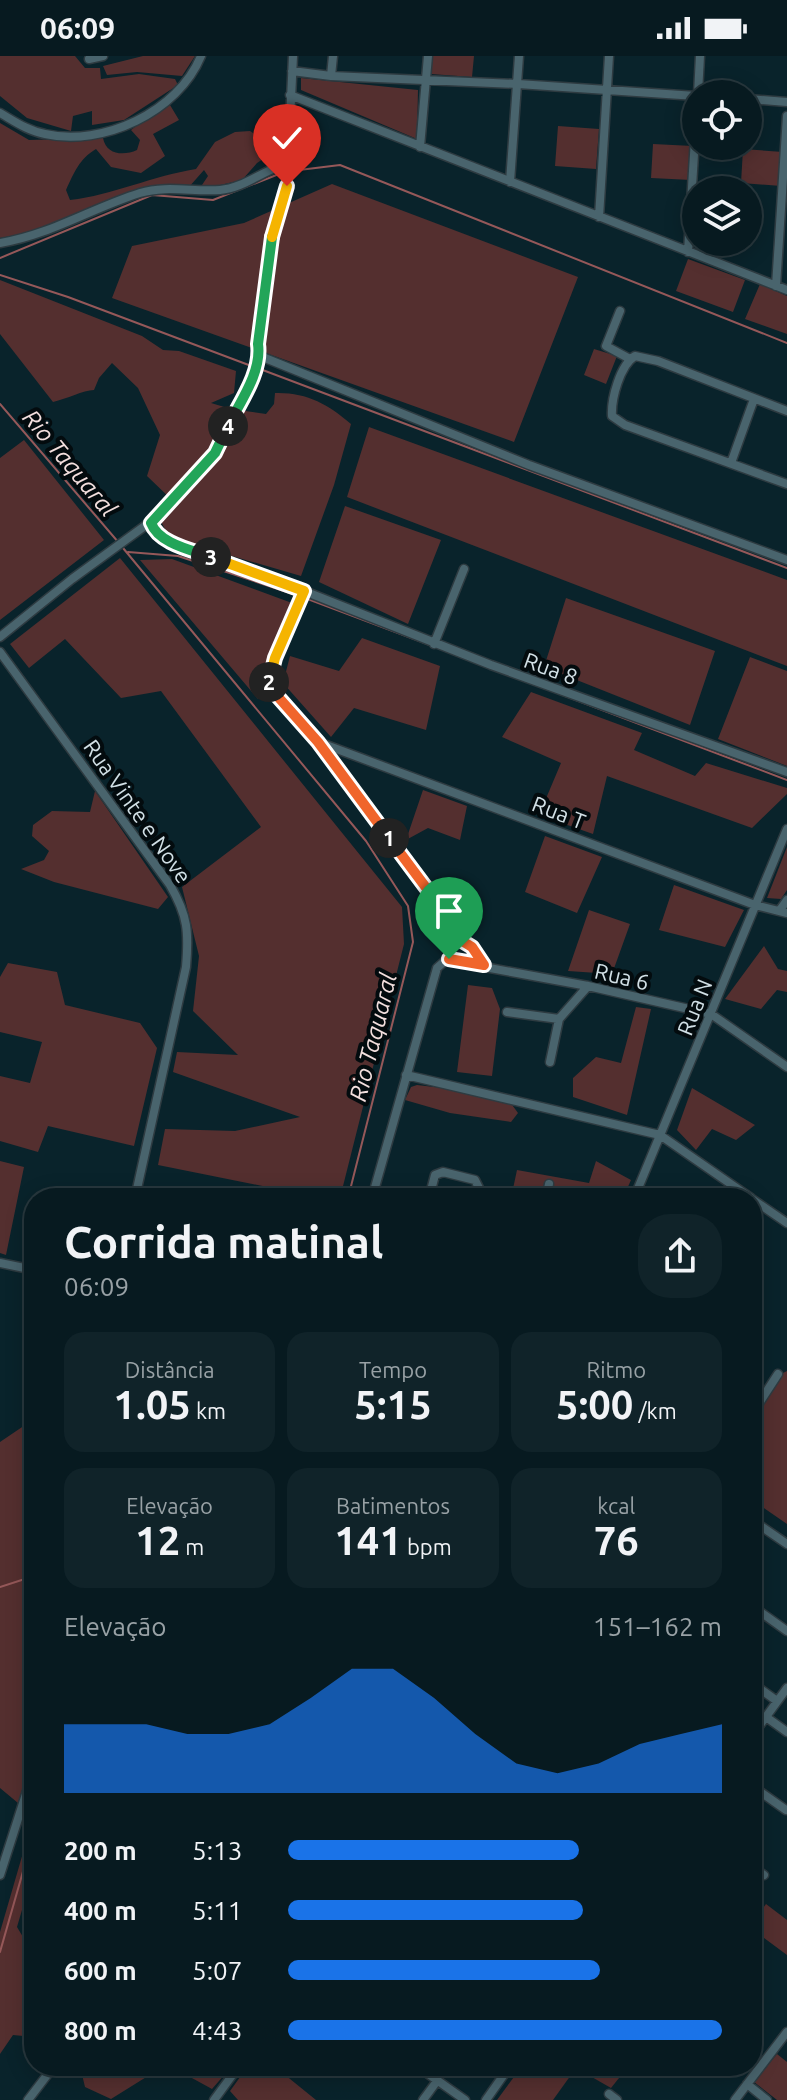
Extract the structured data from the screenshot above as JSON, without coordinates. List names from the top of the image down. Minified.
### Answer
{"streets":{"street":["Rua 8","Rua Vinte e Nove","Rua T","Rua 6","Rua N"]},"crossings":[["Rua T","Rua N"],["Rua 6","Rua N"]],"water":["Rio Taquaral"],"page":{"status":"06:09","pins":["4","3","2","1"],"heading":["Corrida matinal","06:09"],"stats":[["Distância","1.05 km"],["Tempo","5:15"],["Ritmo","5:00 /km"],["Elevação","12 m"],["Batimentos","141 bpm"],["kcal","76"]],"chart":["Elevação","151–162 m"],"list":[{"name":"200 m","note":"5:13"},{"name":"400 m","note":"5:11"},{"name":"600 m","note":"5:07"},{"name":"800 m","note":"4:43"}]}}
